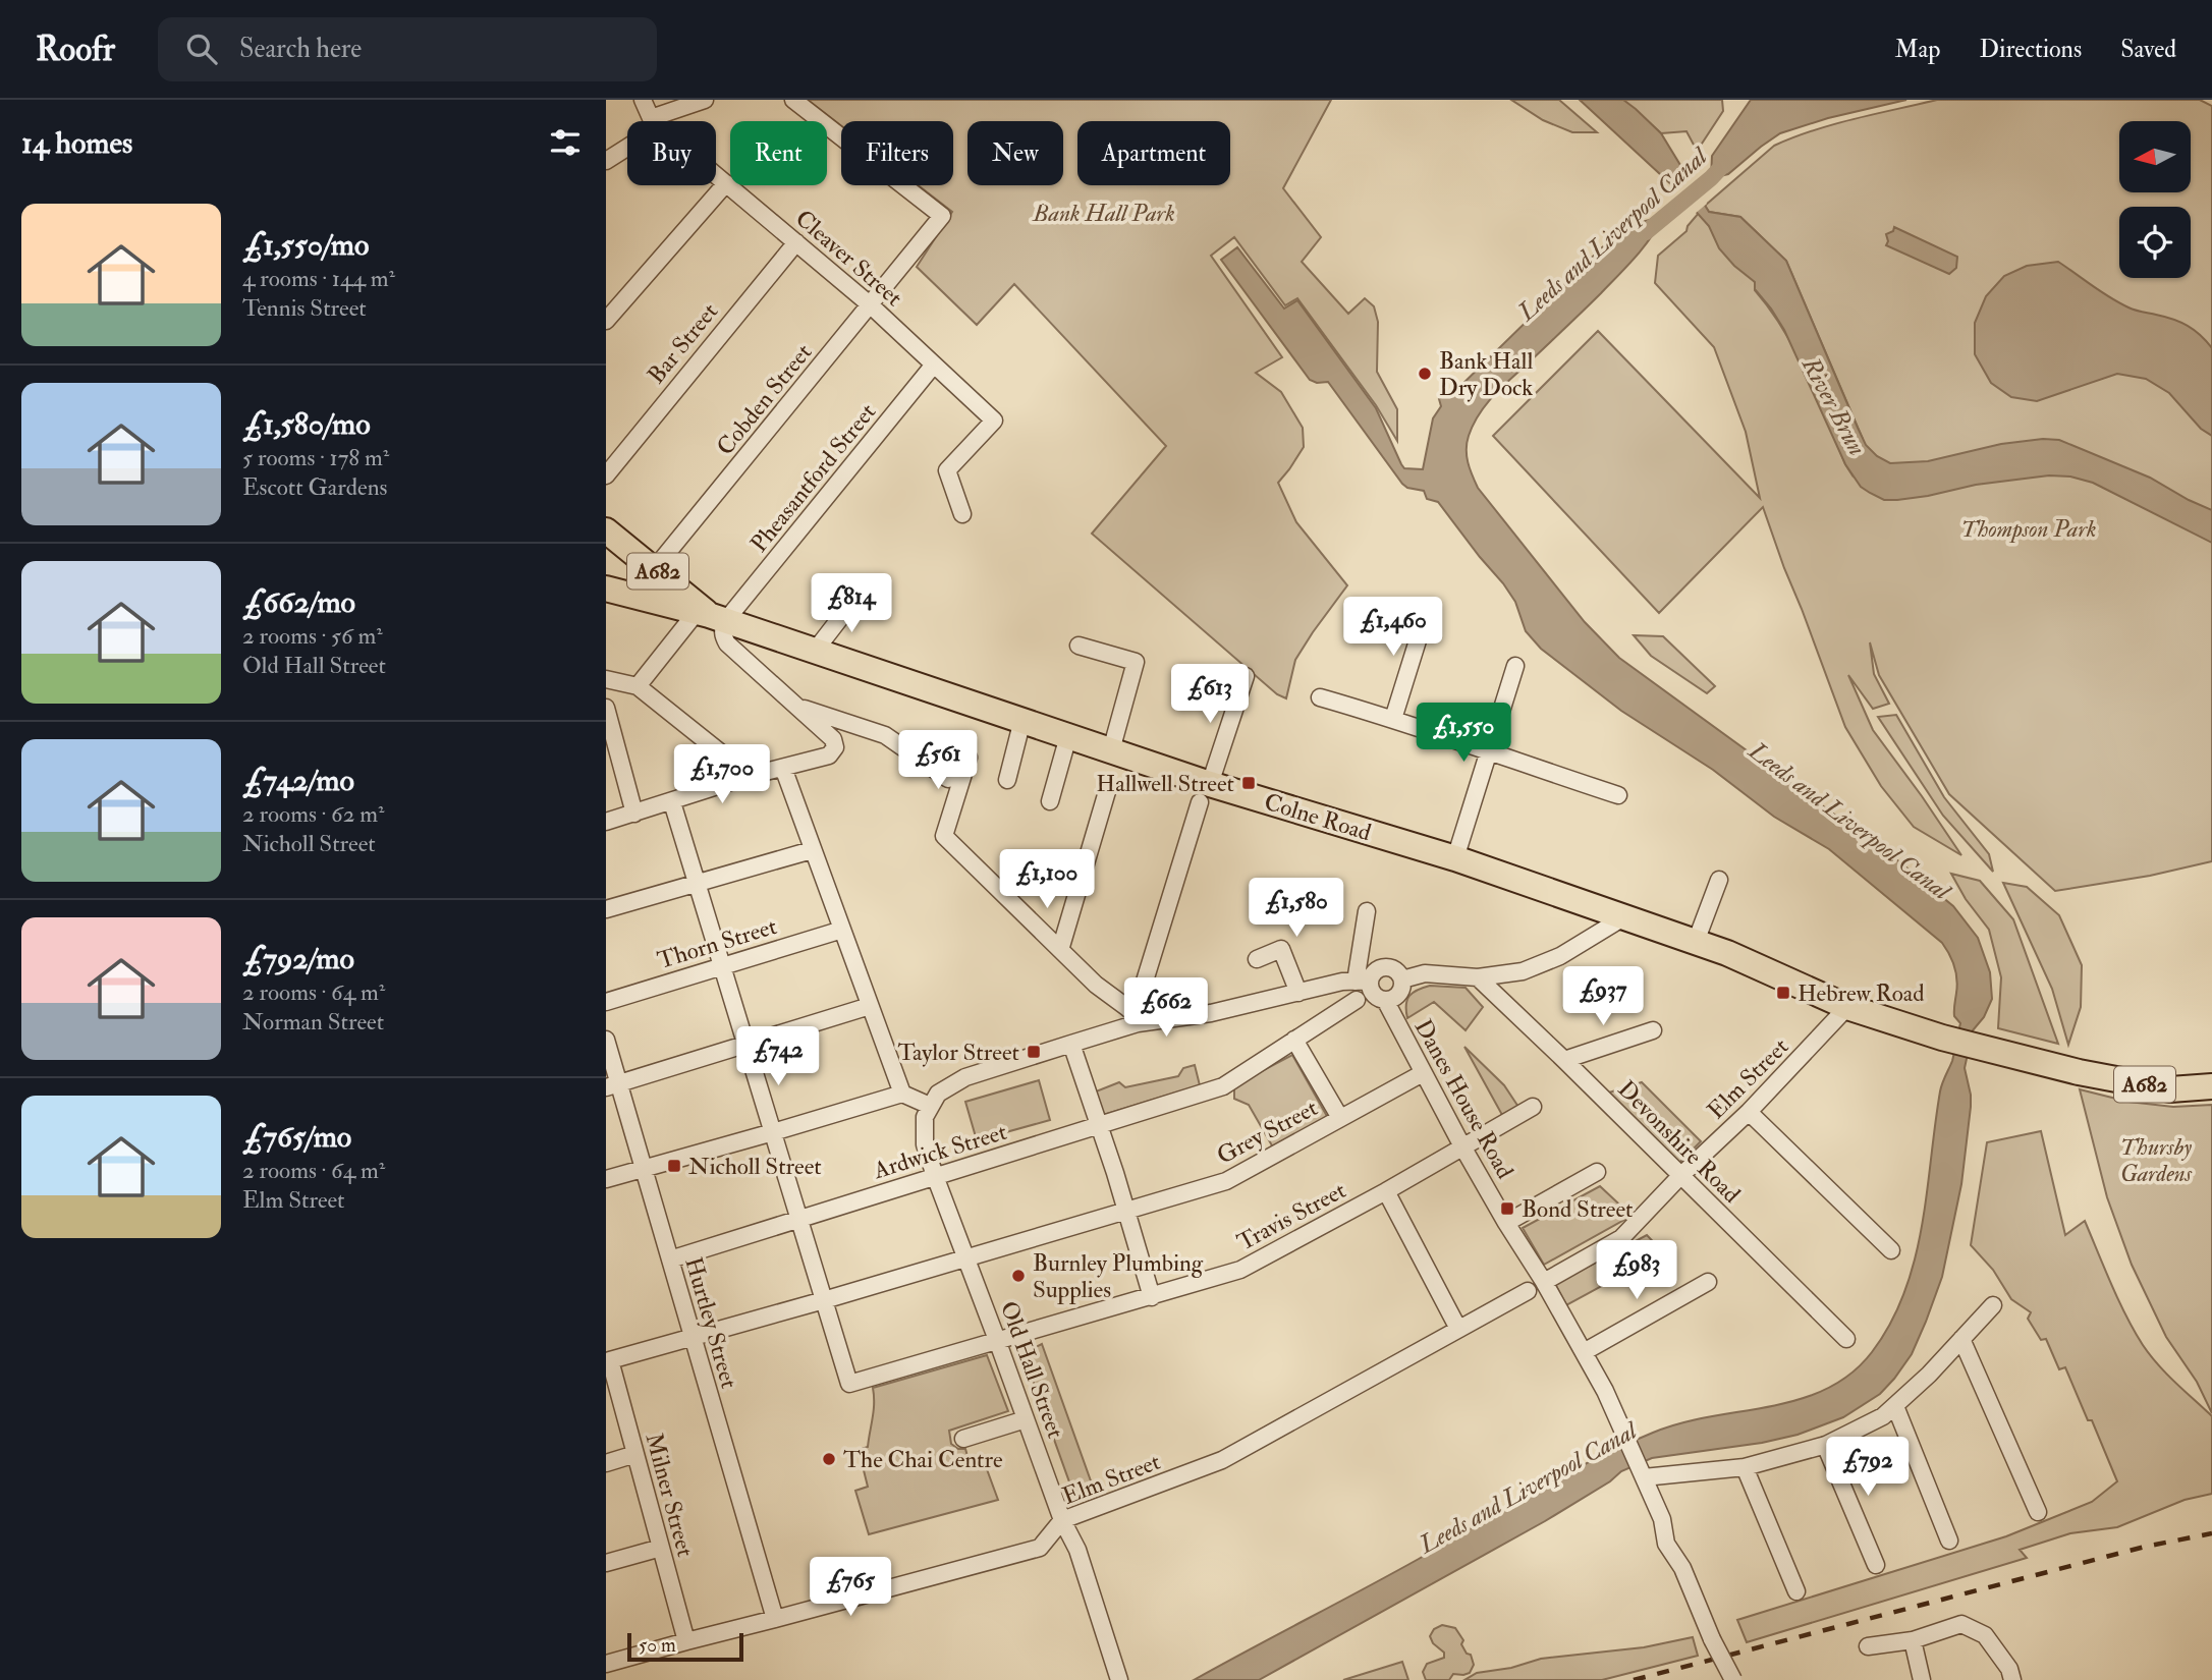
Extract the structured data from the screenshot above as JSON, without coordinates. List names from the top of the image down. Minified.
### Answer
{"streets":{"main road":["A682","Colne Road"],"street":["Cleaver Street","Bar Street","Cobden Street","Pheasantford Street","Thorn Street","Elm Street","Danes House Road","Grey Street","Devonshire Road","Ardwick Street","Travis Street","Hurtley Street","Old Hall Street","Milner Street"]},"crossings":[["Cleaver Street","Bar Street"],["Cleaver Street","Cobden Street"],["Cleaver Street","Pheasantford Street"],["Cobden Street","A682"],["Pheasantford Street","A682"],["Pheasantford Street","Colne Road"],["A682","Colne Road"],["Colne Road","Elm Street"],["Elm Street","Danes House Road"],["Elm Street","Devonshire Road"],["Elm Street","Hurtley Street"],["Elm Street","Old Hall Street"],["Elm Street","Milner Street"],["Danes House Road","Grey Street"],["Danes House Road","Travis Street"],["Grey Street","Travis Street"],["Grey Street","Hurtley Street"],["Grey Street","Old Hall Street"],["Grey Street","Milner Street"],["Ardwick Street","Hurtley Street"],["Ardwick Street","Old Hall Street"],["Travis Street","Old Hall Street"]],"water":["Leeds and Liverpool Canal","River Brun"],"parks":["Bank Hall Park","Thompson Park","Thursby Gardens"],"places":{"other":["Bank Hall Dry Dock","Burnley Plumbing Supplies","The Chai Centre"],"transit":["Hallwell Street","Hebrew Road","Taylor Street","Nicholl Street","Bond Street"]},"scale_bar":"50 m","north":"left","page":{"header":"Roofr","search":"Search here","nav":["Map","Directions","Saved"],"heading":"14 homes","chip":["Buy","Rent","Filters","New","Apartment"],"list":[{"name":"£1,550/mo","note":"4 rooms · 144 m² · Tennis Street"},{"name":"£1,580/mo","note":"5 rooms · 178 m² · Escott Gardens"},{"name":"£662/mo","note":"2 rooms · 56 m² · Old Hall Street"},{"name":"£742/mo","note":"2 rooms · 62 m² · Nicholl Street"},{"name":"£792/mo","note":"2 rooms · 64 m² · Norman Street"},{"name":"£765/mo","note":"2 rooms · 64 m² · Elm Street"}],"price":["£814","£1,460","£613","£1,550","£561","£1,700","£1,100","£1,580","£937","£662","£742","£983","£792","£765"],"scale":"50 m"}}
